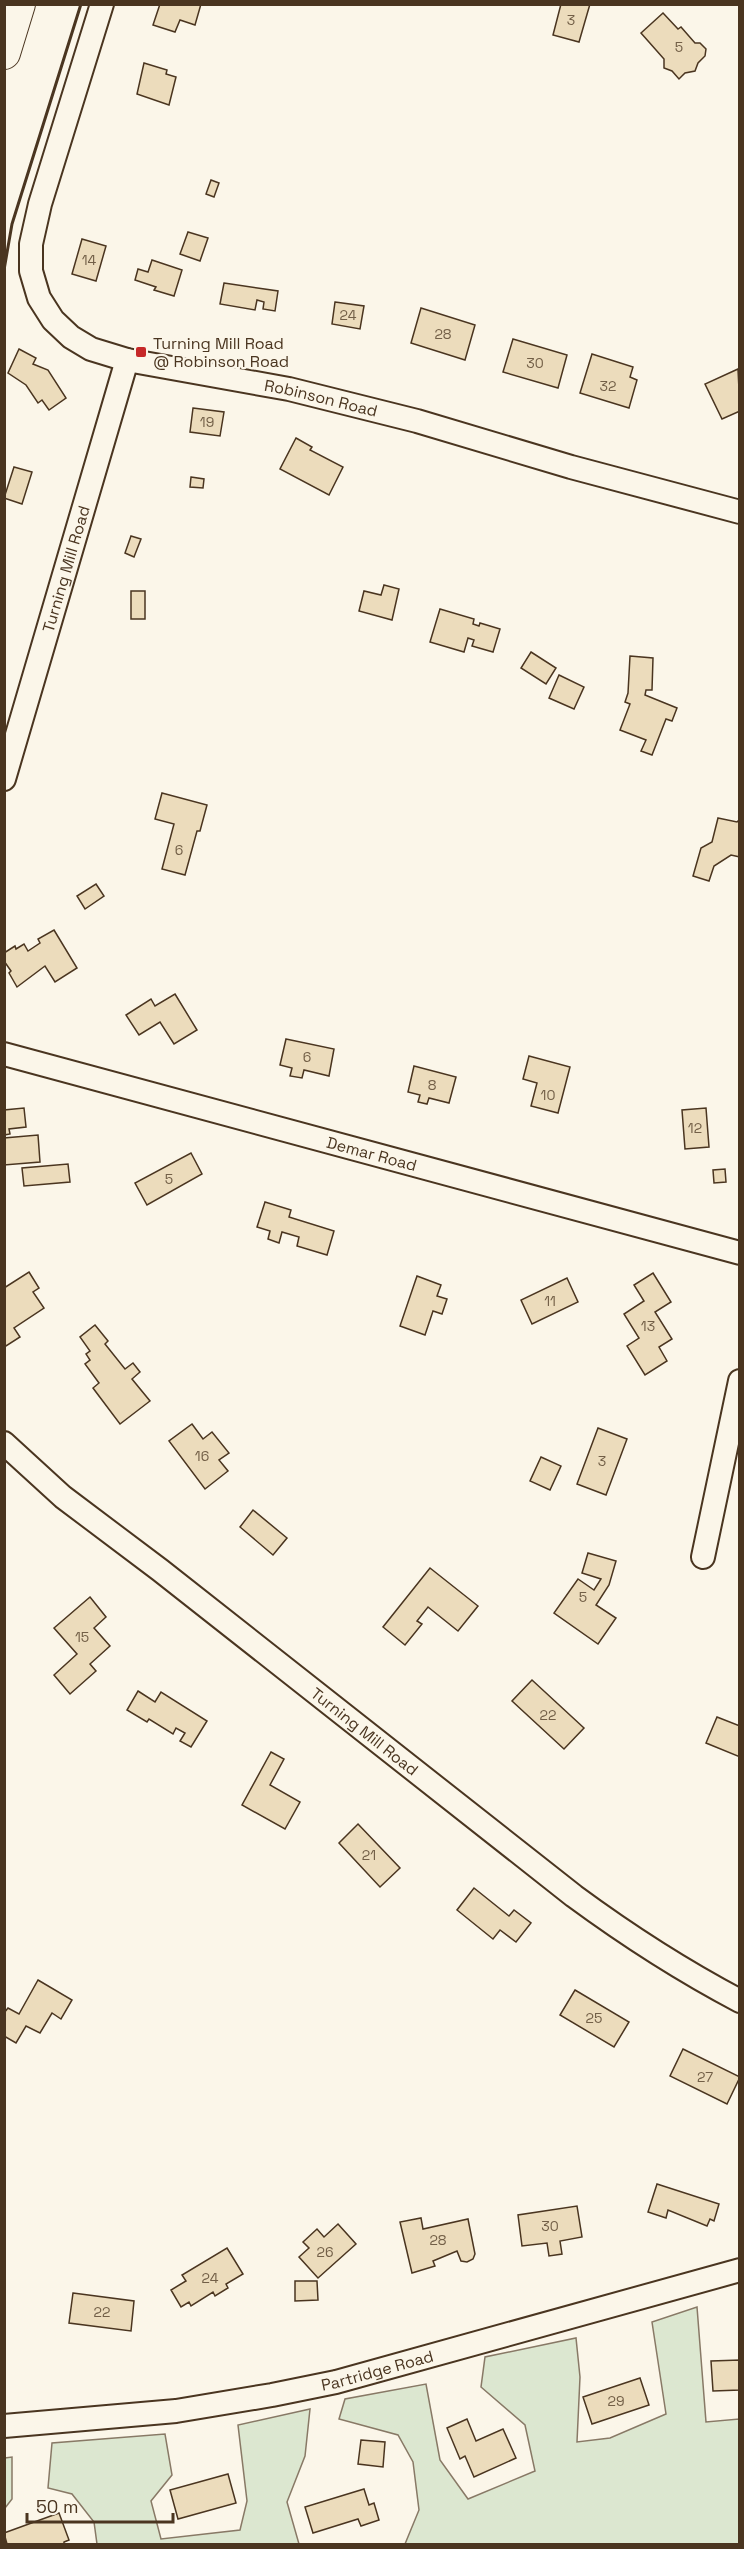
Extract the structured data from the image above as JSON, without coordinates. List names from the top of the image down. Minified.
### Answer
{"streets":{"street":["Robinson Road","Turning Mill Road","Demar Road","Partridge Road"]},"crossings":[["Robinson Road","Turning Mill Road"]],"places":{"transit":["Turning Mill Road @ Robinson Road"]},"house_numbers":["3","5","14","24","28","30","32","19","6","6","8","10","12","5","11","13","16","3","5","15","22","21","25","27","30","28","26","24","22","29"],"scale_bar":"50 m"}
